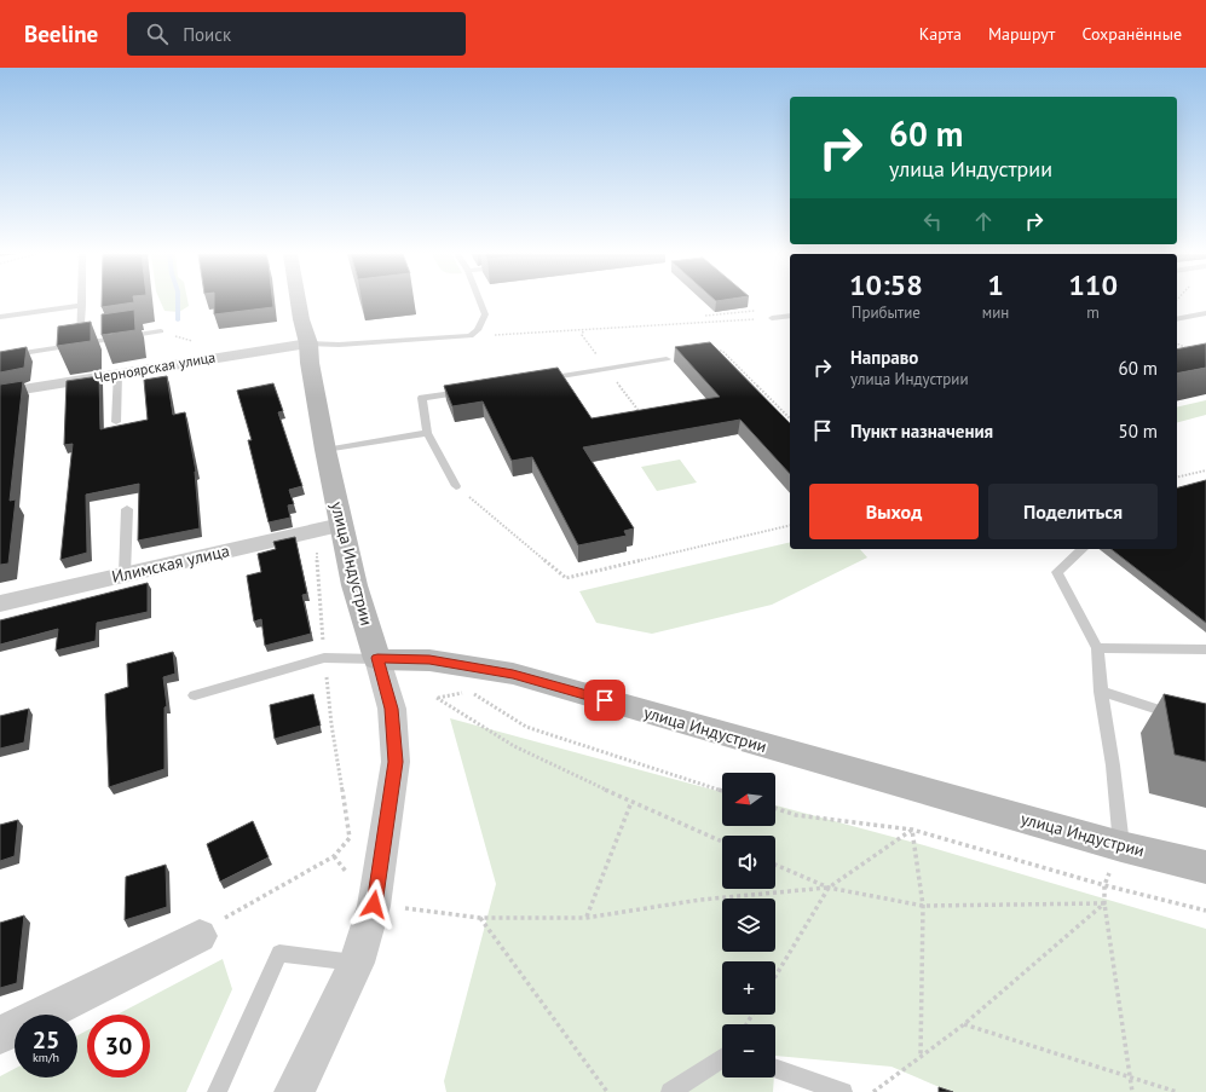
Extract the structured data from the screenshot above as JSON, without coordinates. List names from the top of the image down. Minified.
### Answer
{"streets":{"street":["Черноярская улица","Илимская улица","улица Индустрии"]},"crossings":[["Черноярская улица","улица Индустрии"],["Илимская улица","улица Индустрии"]],"north":"left","page":{"header":"Beeline","search":"Поиск","nav":["Карта","Маршрут","Сохранённые"],"turn":["60 m","улица Индустрии"],"eta":["10:58","Прибытие","1","мин","110","m"],"list":[{"name":"Направо","note":"улица Индустрии","value":"60 m"},{"name":"Пункт назначения","value":"50 m"}],"buttons":["Выход","Поделиться"],"map_buttons":["+","−"],"speed":"25 km/h","limit":"30"}}
